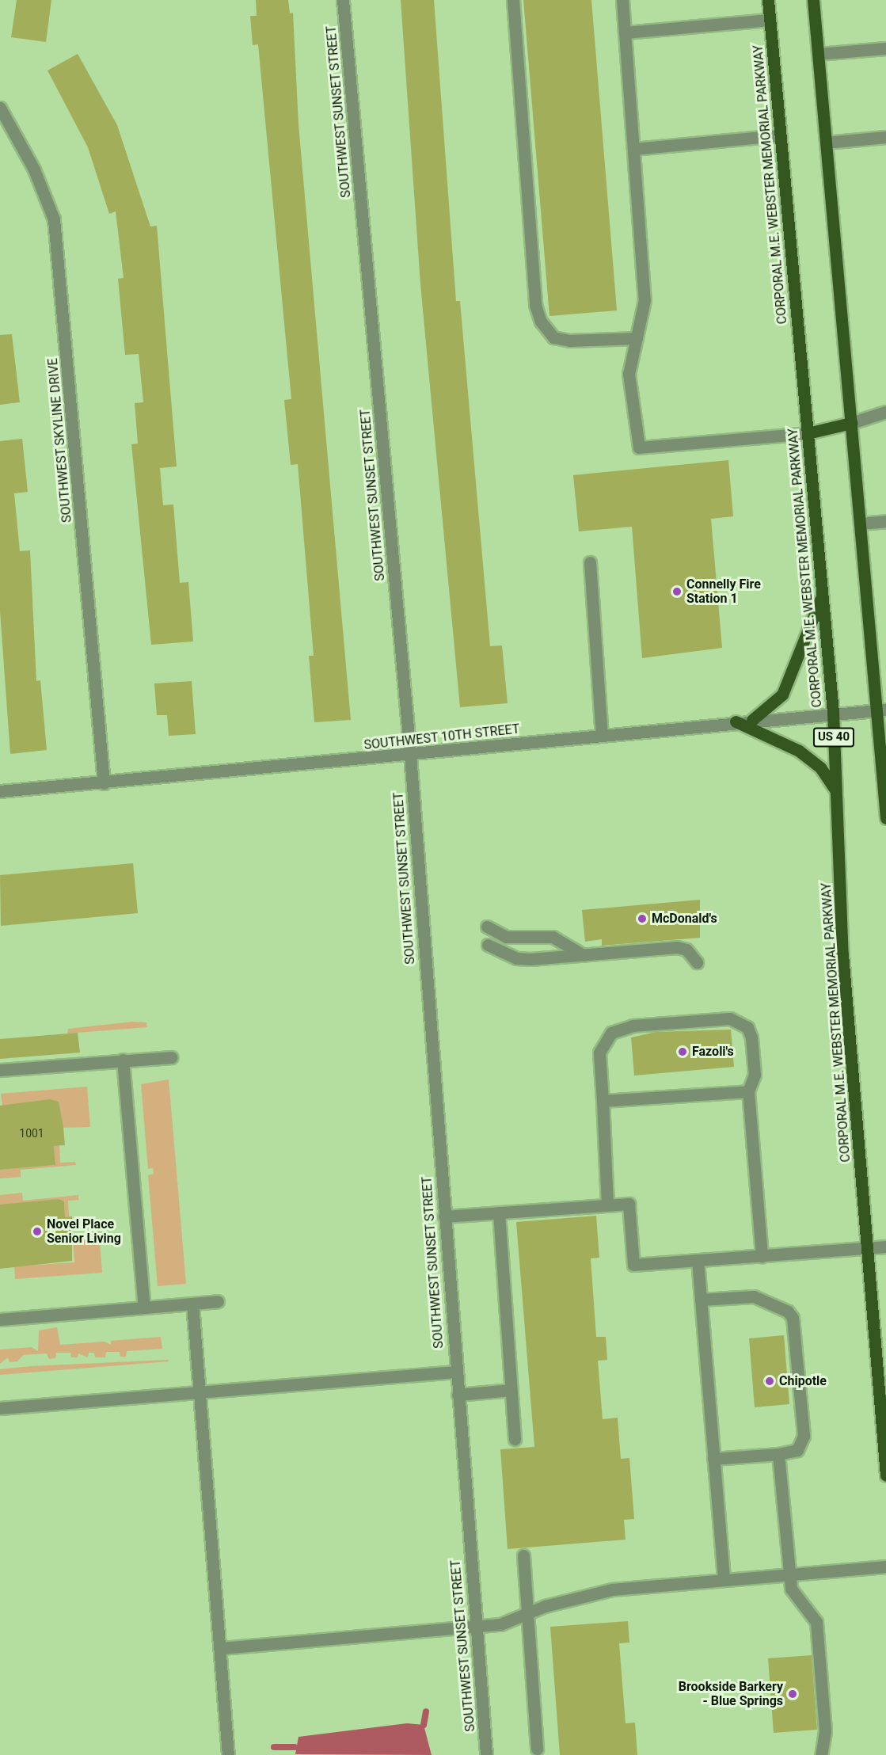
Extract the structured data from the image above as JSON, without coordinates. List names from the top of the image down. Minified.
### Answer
{"streets":{"main road":["CORPORAL M.E. WEBSTER MEMORIAL PARKWAY","US 40"],"street":["SOUTHWEST SUNSET STREET","SOUTHWEST SKYLINE DRIVE","SOUTHWEST 10TH STREET"]},"crossings":[["SOUTHWEST SUNSET STREET","SOUTHWEST 10TH STREET"],["CORPORAL M.E. WEBSTER MEMORIAL PARKWAY","SOUTHWEST 10TH STREET"],["SOUTHWEST SKYLINE DRIVE","SOUTHWEST 10TH STREET"]],"places":["Connelly Fire Station 1","McDonald's","Fazoli's","Novel Place Senior Living","Chipotle","Brookside Barkery - Blue Springs"],"house_numbers":["1001"]}
